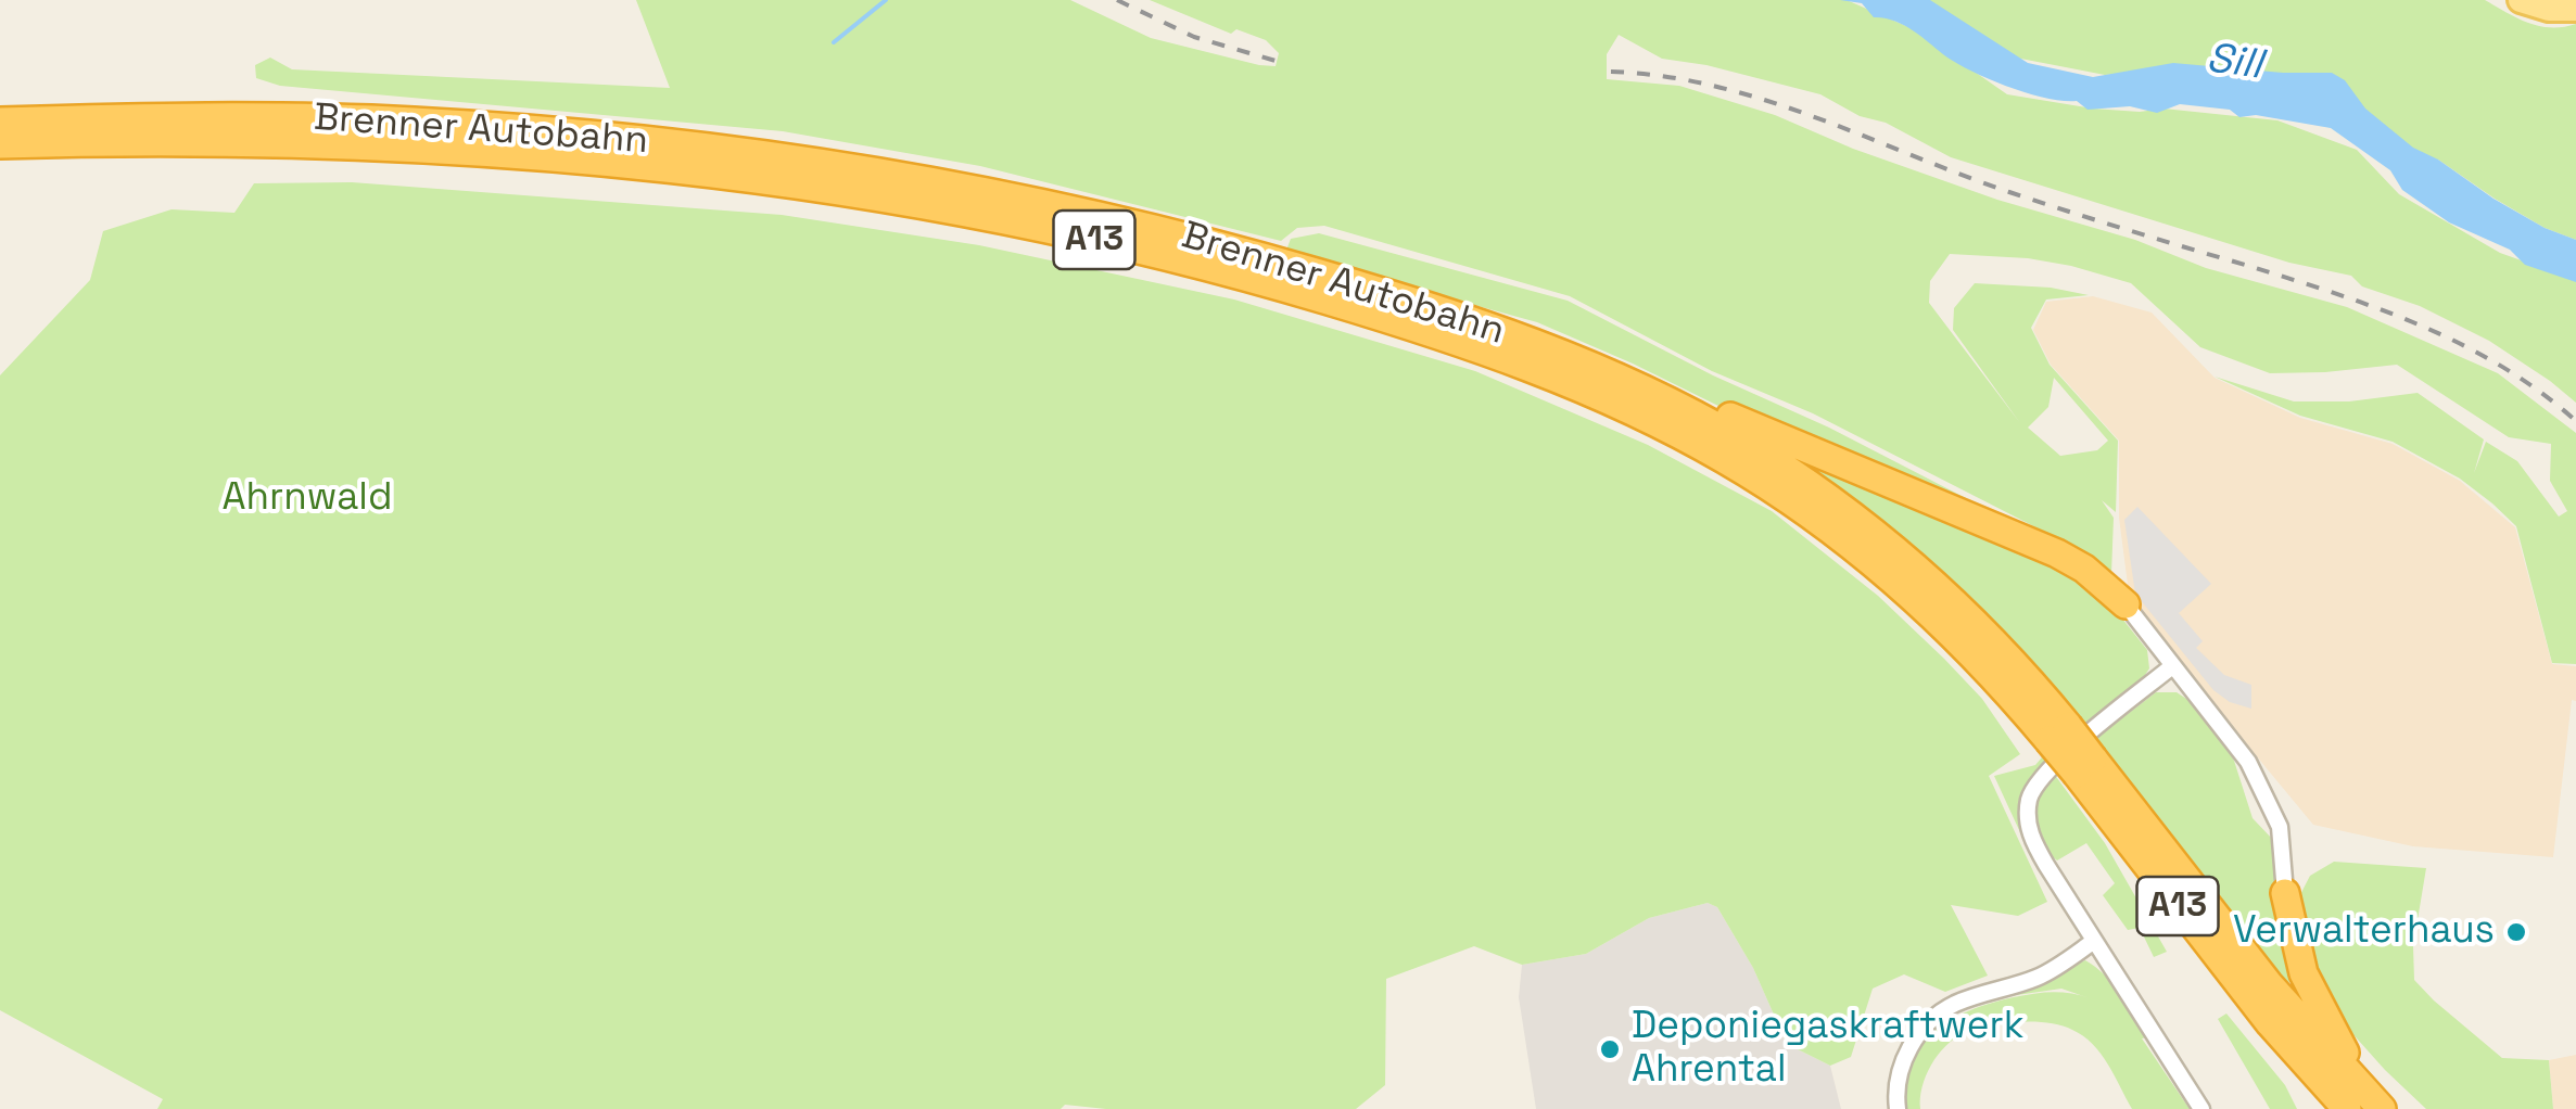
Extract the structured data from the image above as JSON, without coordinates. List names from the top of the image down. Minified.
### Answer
{"streets":{"highway":["Brenner Autobahn","A13"]},"water":["Sill"],"parks":["Ahrnwald"],"places":["Verwalterhaus","Deponiegaskraftwerk Ahrental"]}
